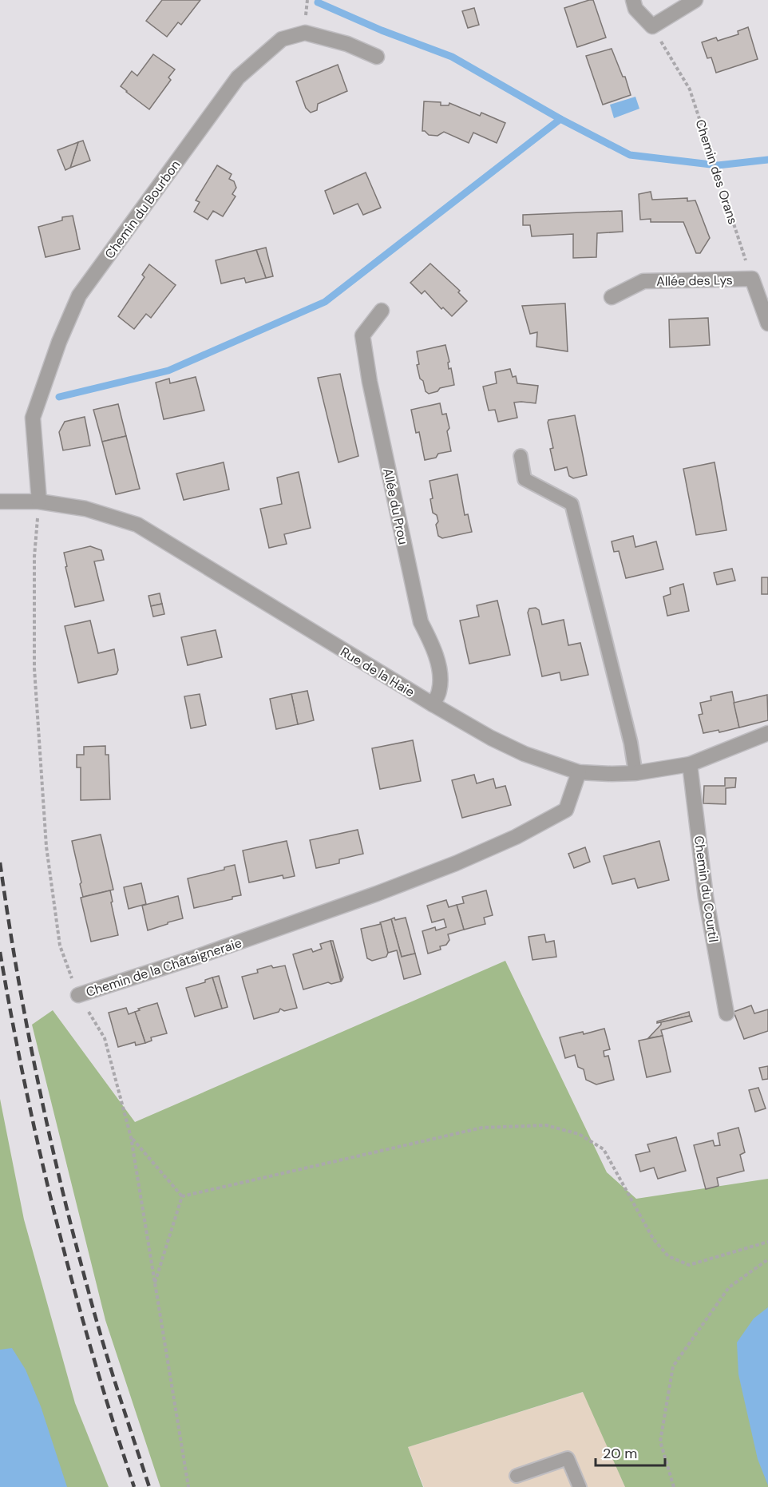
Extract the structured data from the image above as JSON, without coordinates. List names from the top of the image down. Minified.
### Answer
{"streets":{"street":["Chemin du Bourbon","Allée des Lys","Allée du Prou","Rue de la Haie","Chemin du Courtil","Chemin de la Châtaigneraie"],"path":["Chemin des Orans"]},"crossings":[["Chemin des Orans","Allée des Lys"],["Chemin du Bourbon","Rue de la Haie"],["Chemin du Bourbon","Chemin de la Châtaigneraie"],["Allée du Prou","Rue de la Haie"],["Rue de la Haie","Chemin du Courtil"],["Rue de la Haie","Chemin de la Châtaigneraie"]],"scale_bar":"20 m"}
